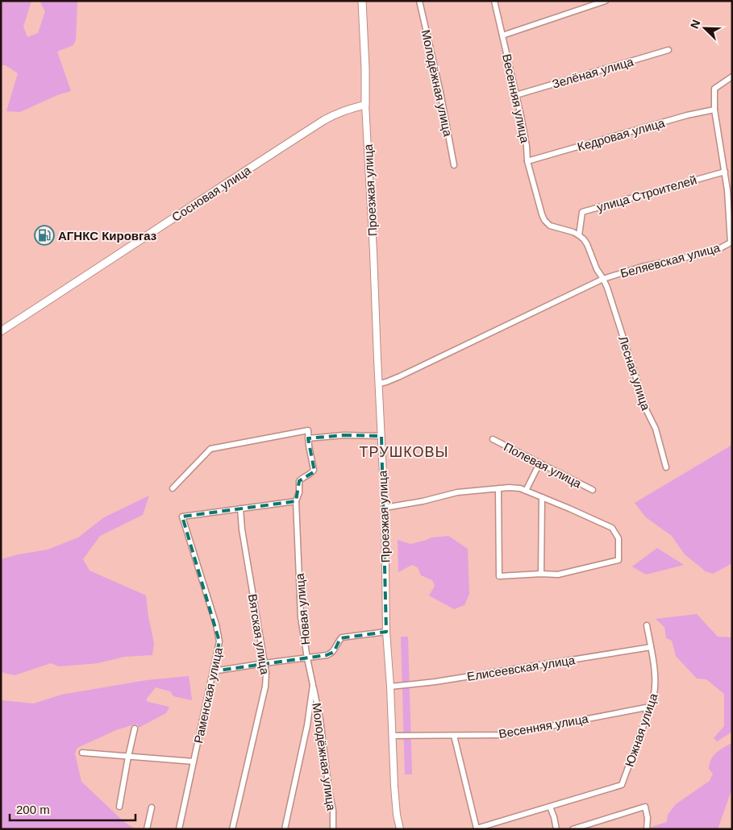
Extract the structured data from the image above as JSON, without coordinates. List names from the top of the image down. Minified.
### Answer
{"streets":{"highway":["Сосновая улица"],"main road":["Проезжая улица"],"street":["Зелёная улица","Молодёжная улица","Весенняя улица","Кедровая улица","улица Строителей","Беляевская улица","Лесная улица","Полевая улица","Новая улица","Вятская улица","Елисеевская улица","Раменская улица","Южная улица"]},"crossings":[["Зелёная улица","Весенняя улица"],["Молодёжная улица","Новая улица"],["Весенняя улица","Кедровая улица"],["Весенняя улица","Проезжая улица"],["Весенняя улица","улица Строителей"],["Весенняя улица","Лесная улица"],["Весенняя улица","Южная улица"],["Кедровая улица","Беляевская улица"],["Проезжая улица","Сосновая улица"],["Проезжая улица","Беляевская улица"],["Проезжая улица","Елисеевская улица"],["улица Строителей","Беляевская улица"],["улица Строителей","Лесная улица"],["Беляевская улица","Лесная улица"],["Вятская улица","Раменская улица"],["Елисеевская улица","Южная улица"]],"districts":["ТРУШКОВЫ"],"places":{"fuel station":["АГНКС Кировгаз"]},"scale_bar":"200 m","north":"top left"}
